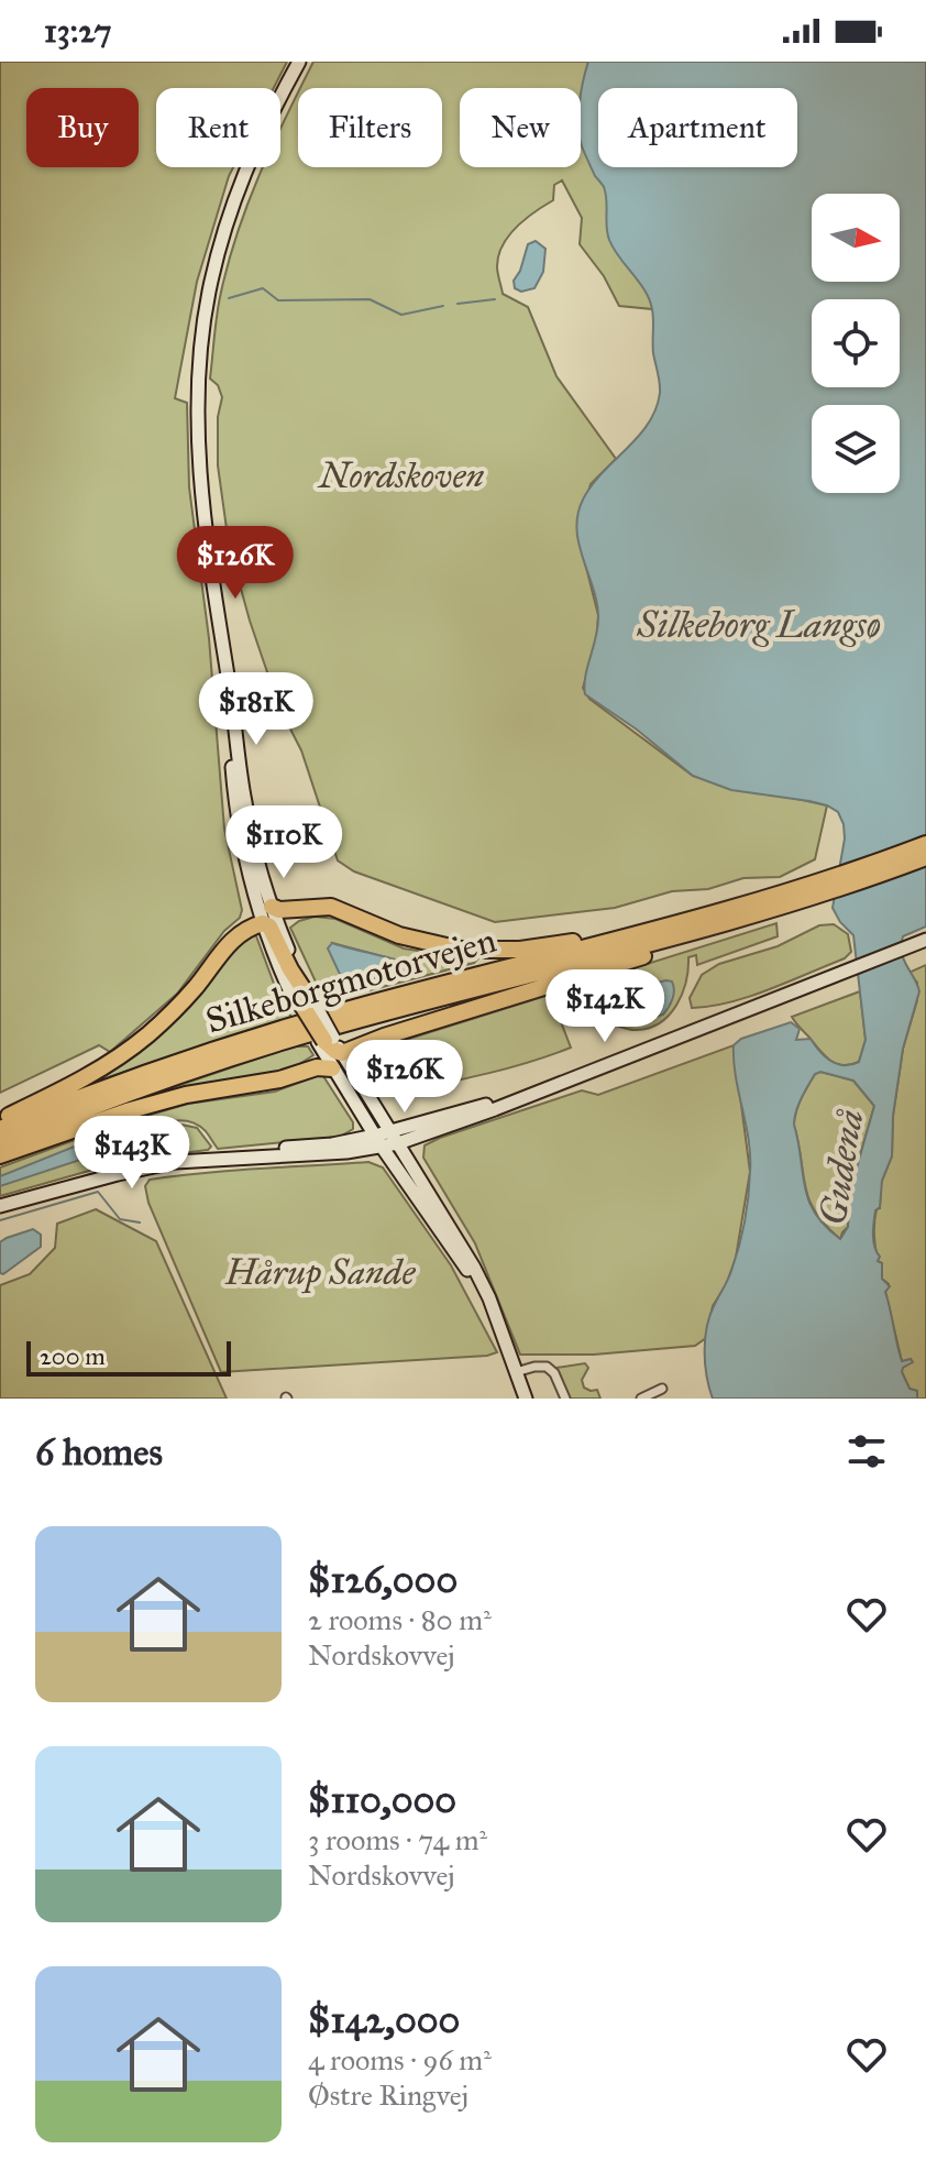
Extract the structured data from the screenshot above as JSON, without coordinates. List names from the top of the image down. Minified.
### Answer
{"streets":{"highway":["Silkeborgmotorvejen"]},"water":["Silkeborg Langsø","Gudenå"],"parks":["Nordskoven","Hårup Sande"],"scale_bar":"200 m","north":"right","page":{"status":"13:27","chip":["Buy","Rent","Filters","New","Apartment"],"price":["$126K","$181K","$110K","$142K","$126K","$143K"],"scale":"200 m","heading":"6 homes","list":[{"name":"$126,000","note":"2 rooms · 80 m² · Nordskovvej"},{"name":"$110,000","note":"3 rooms · 74 m² · Nordskovvej"},{"name":"$142,000","note":"4 rooms · 96 m² · Østre Ringvej"}]}}
